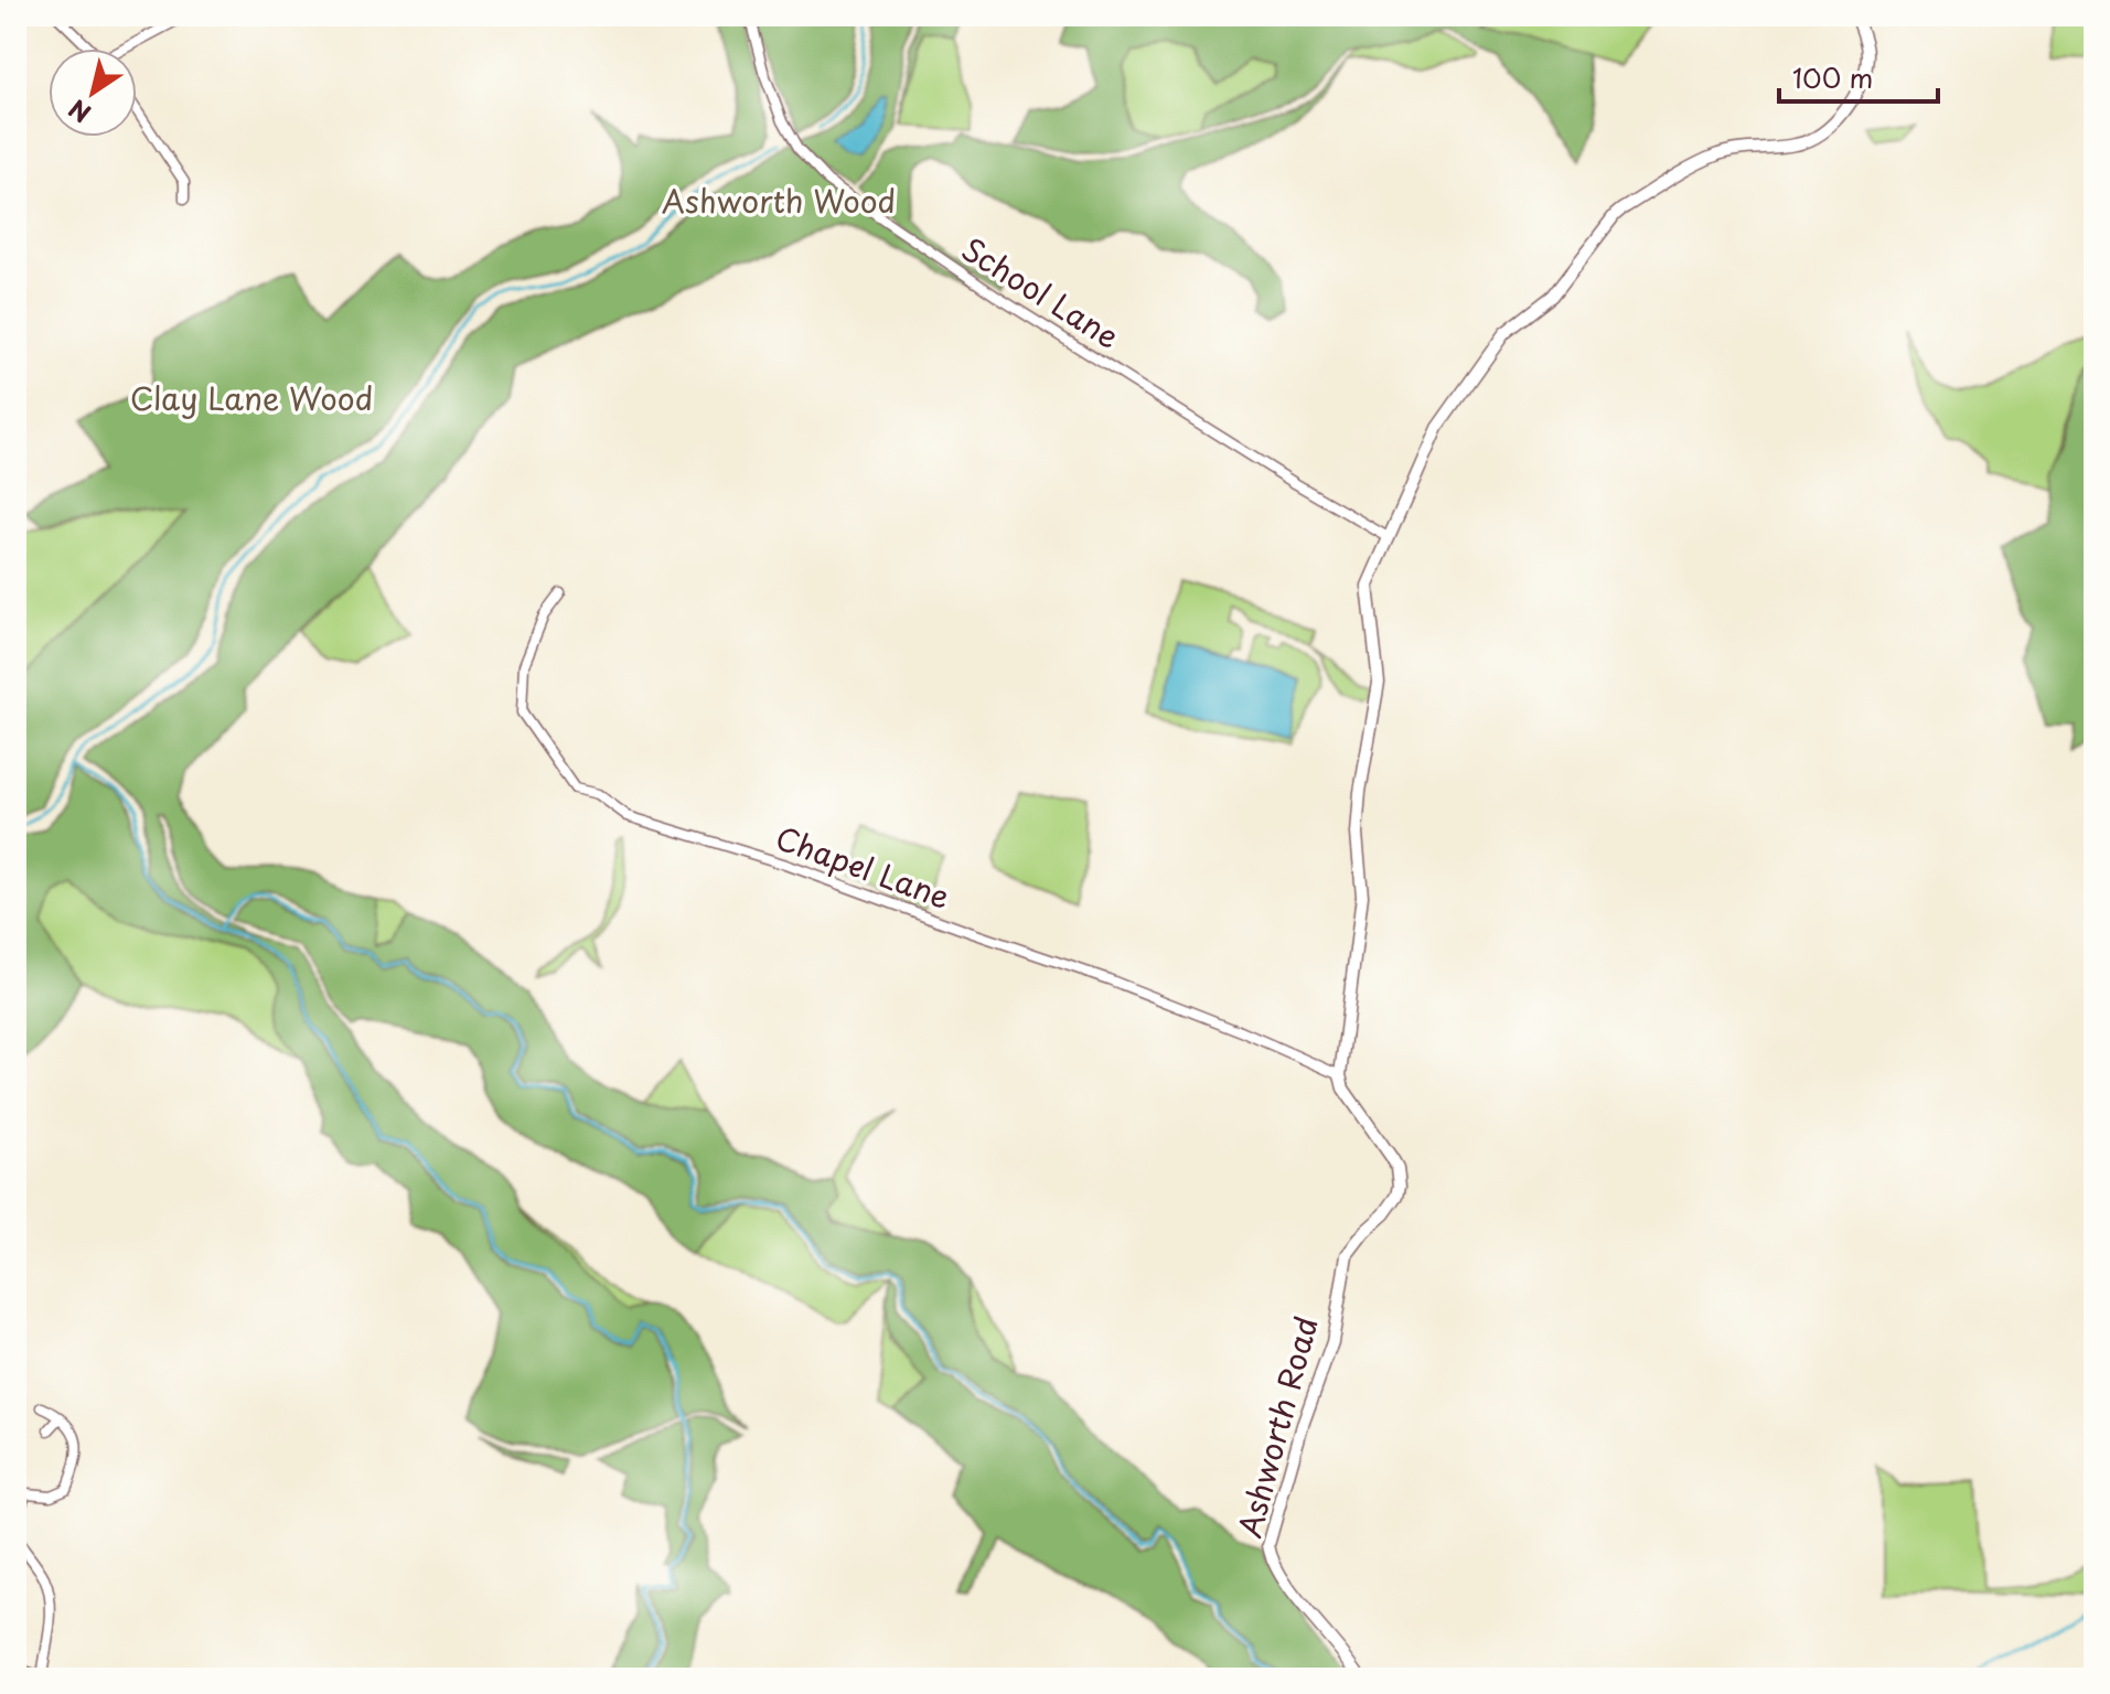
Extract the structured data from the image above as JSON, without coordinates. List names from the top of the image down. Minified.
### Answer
{"streets":{"street":["School Lane","Chapel Lane","Ashworth Road"]},"crossings":[["Chapel Lane","Ashworth Road"]],"parks":["Ashworth Wood","Clay Lane Wood"],"scale_bar":"100 m","north":"bottom left"}
